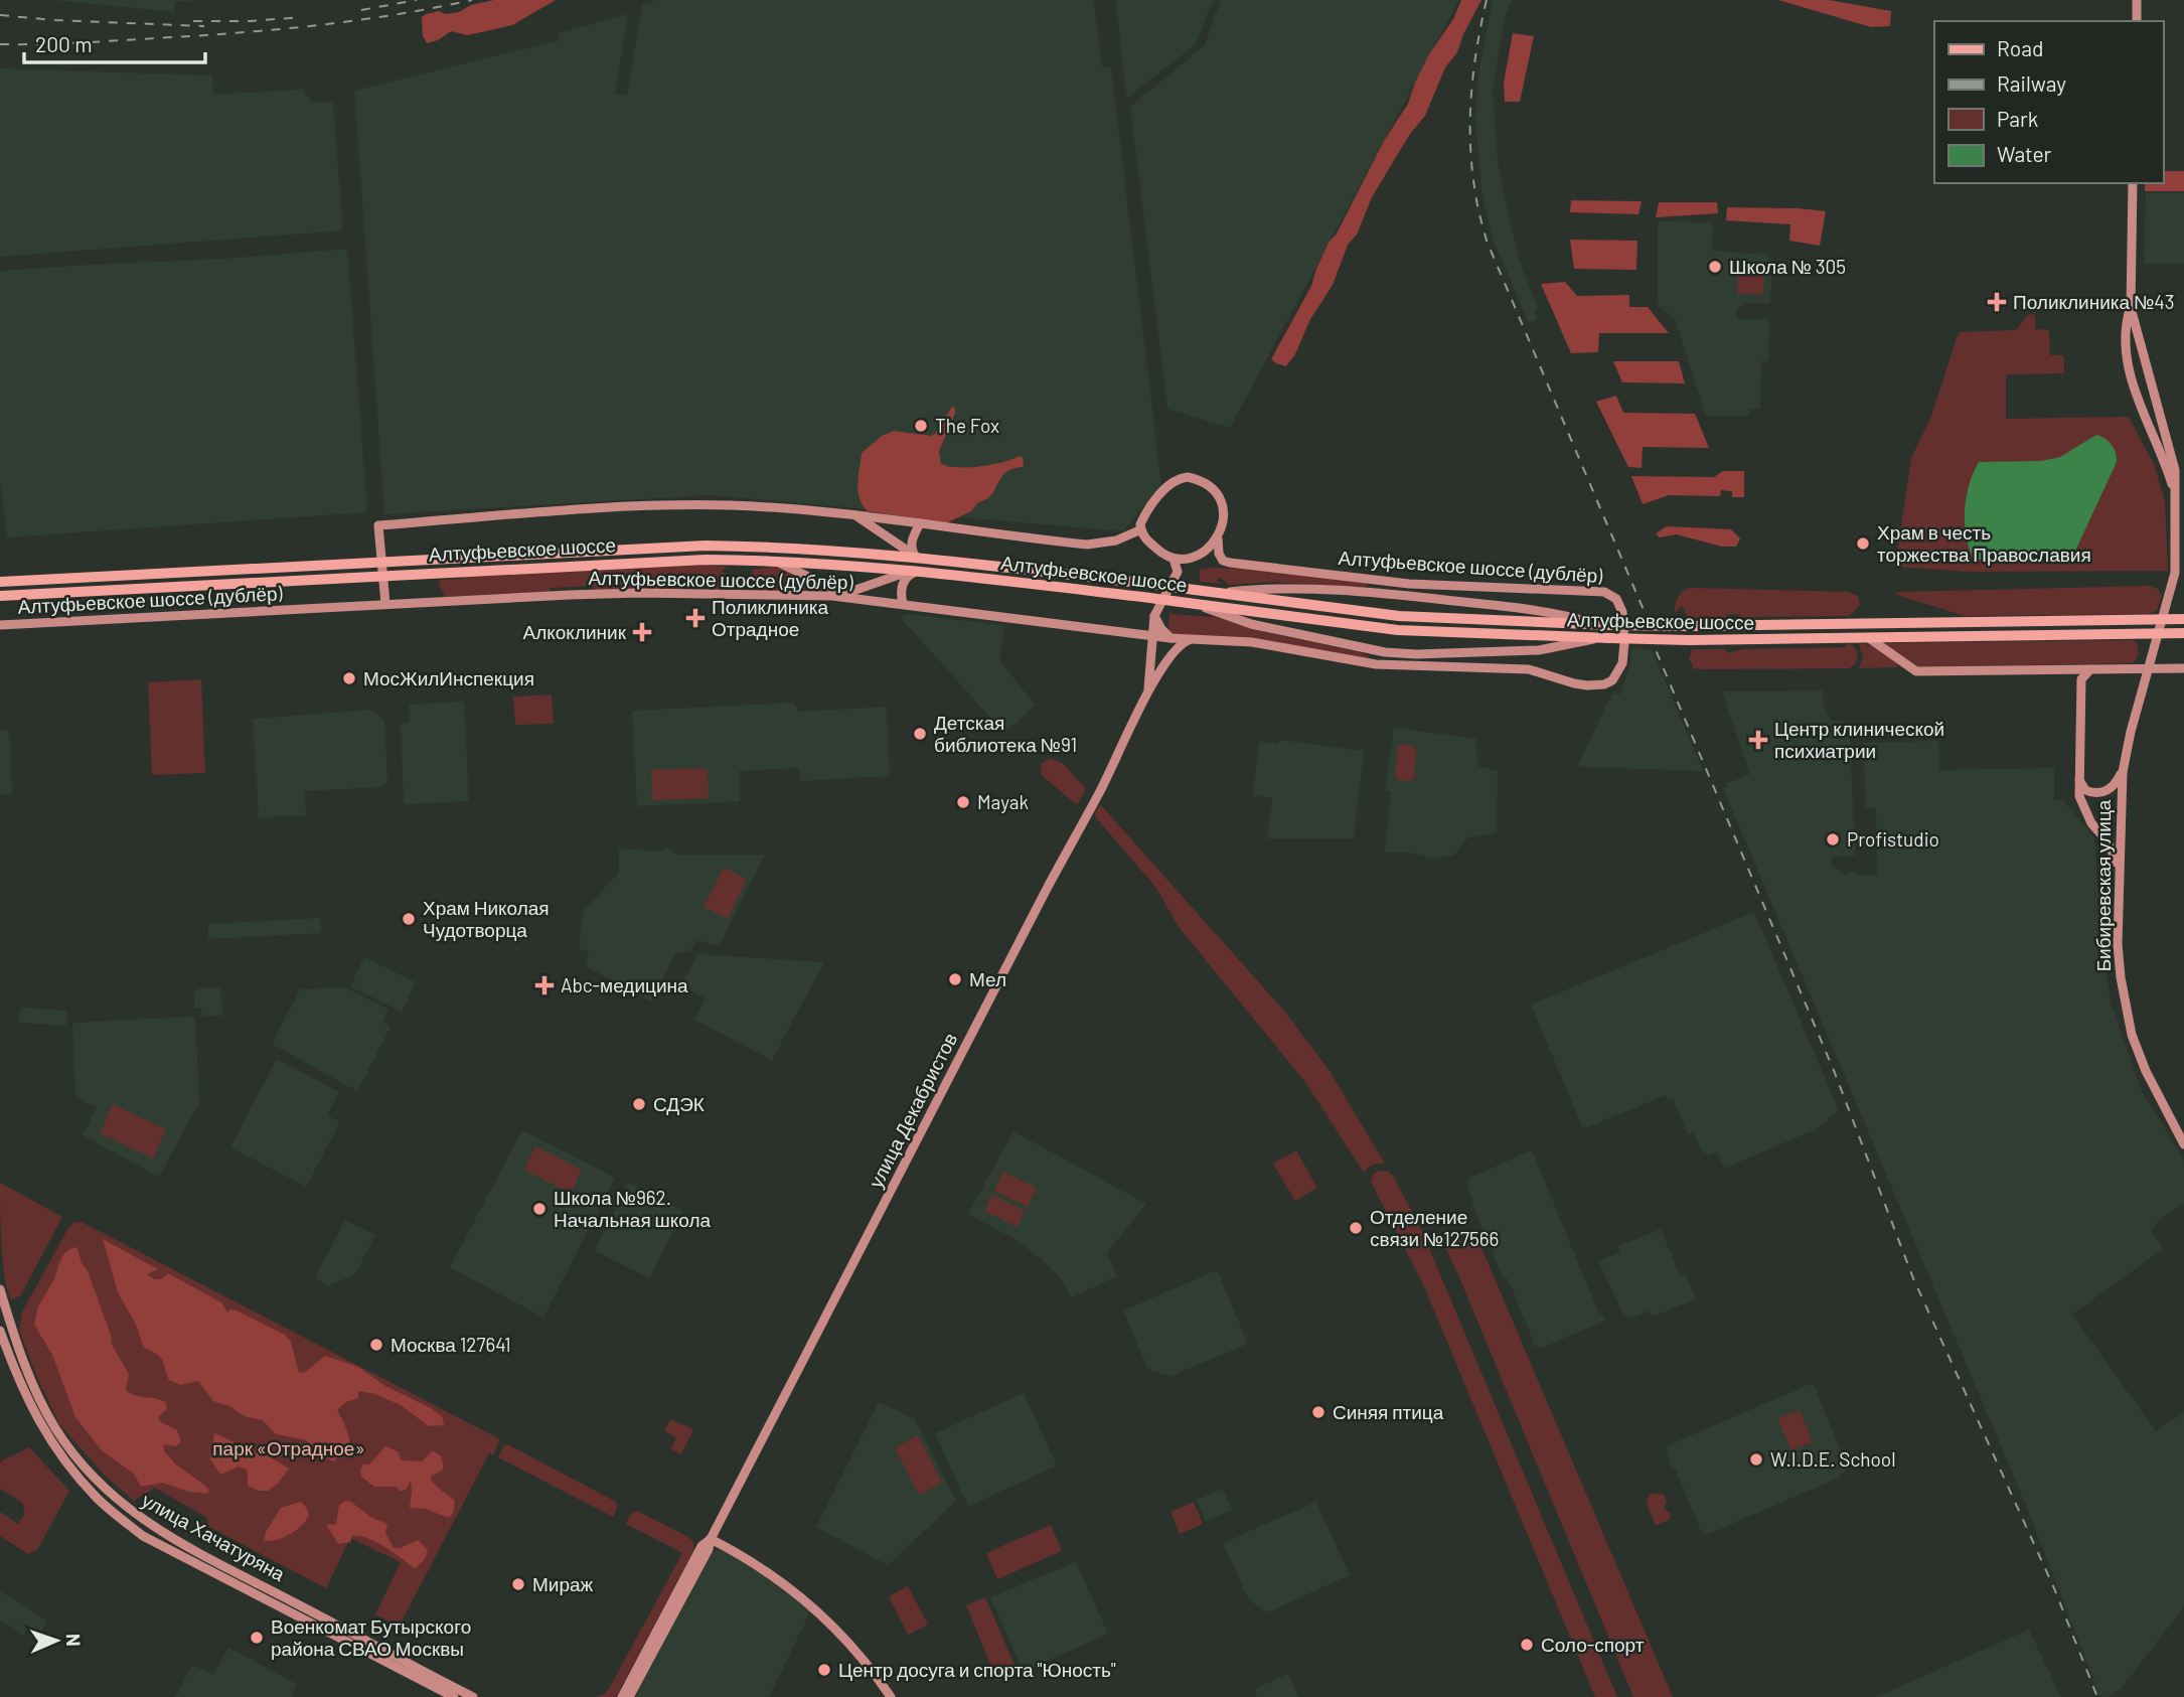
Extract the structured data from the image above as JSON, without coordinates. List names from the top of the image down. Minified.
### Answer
{"streets":{"main road":["Алтуфьевское шоссе","Алтуфьевское шоссе (дублёр)","Бибиревская улица","улица Декабристов","улица Хачатуряна"]},"crossings":[["Алтуфьевское шоссе","Бибиревская улица"],["Алтуфьевское шоссе (дублёр)","улица Декабристов"]],"parks":["парк «Отрадное»"],"places":{"other":["Школа № 305","The Fox","Храм в честь торжества Православия","МосЖилИнспекция","Детская библиотека №91","Mayak","Profistudio","Храм Николая Чудотворца","Мел","СДЭК","Школа №962. Начальная школа","Отделение связи №127566","Москва 127641","Синяя птица","W.I.D.E. School","Мираж","Военкомат Бутырского района СВАО Москвы","Соло-спорт","Центр досуга и спорта \"Юность\""],"health":["Поликлиника №43","Поликлиника Отрадное","Алкоклиник","Центр клинической психиатрии","Abc-медицина"]},"legend":["Road","Railway","Park","Water"],"scale_bar":"200 m","north":"right"}
